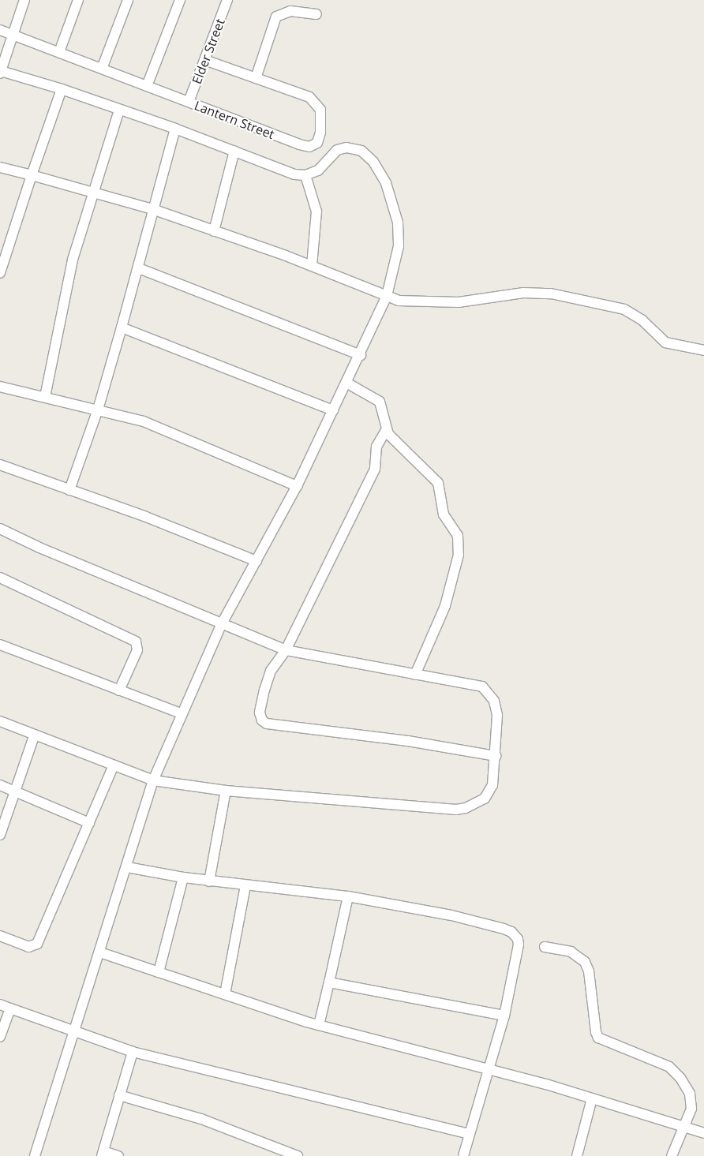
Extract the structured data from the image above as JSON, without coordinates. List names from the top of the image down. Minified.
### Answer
{"streets":{"street":["Elder Street","Lantern Street"]},"crossings":[["Elder Street","Lantern Street"]]}
